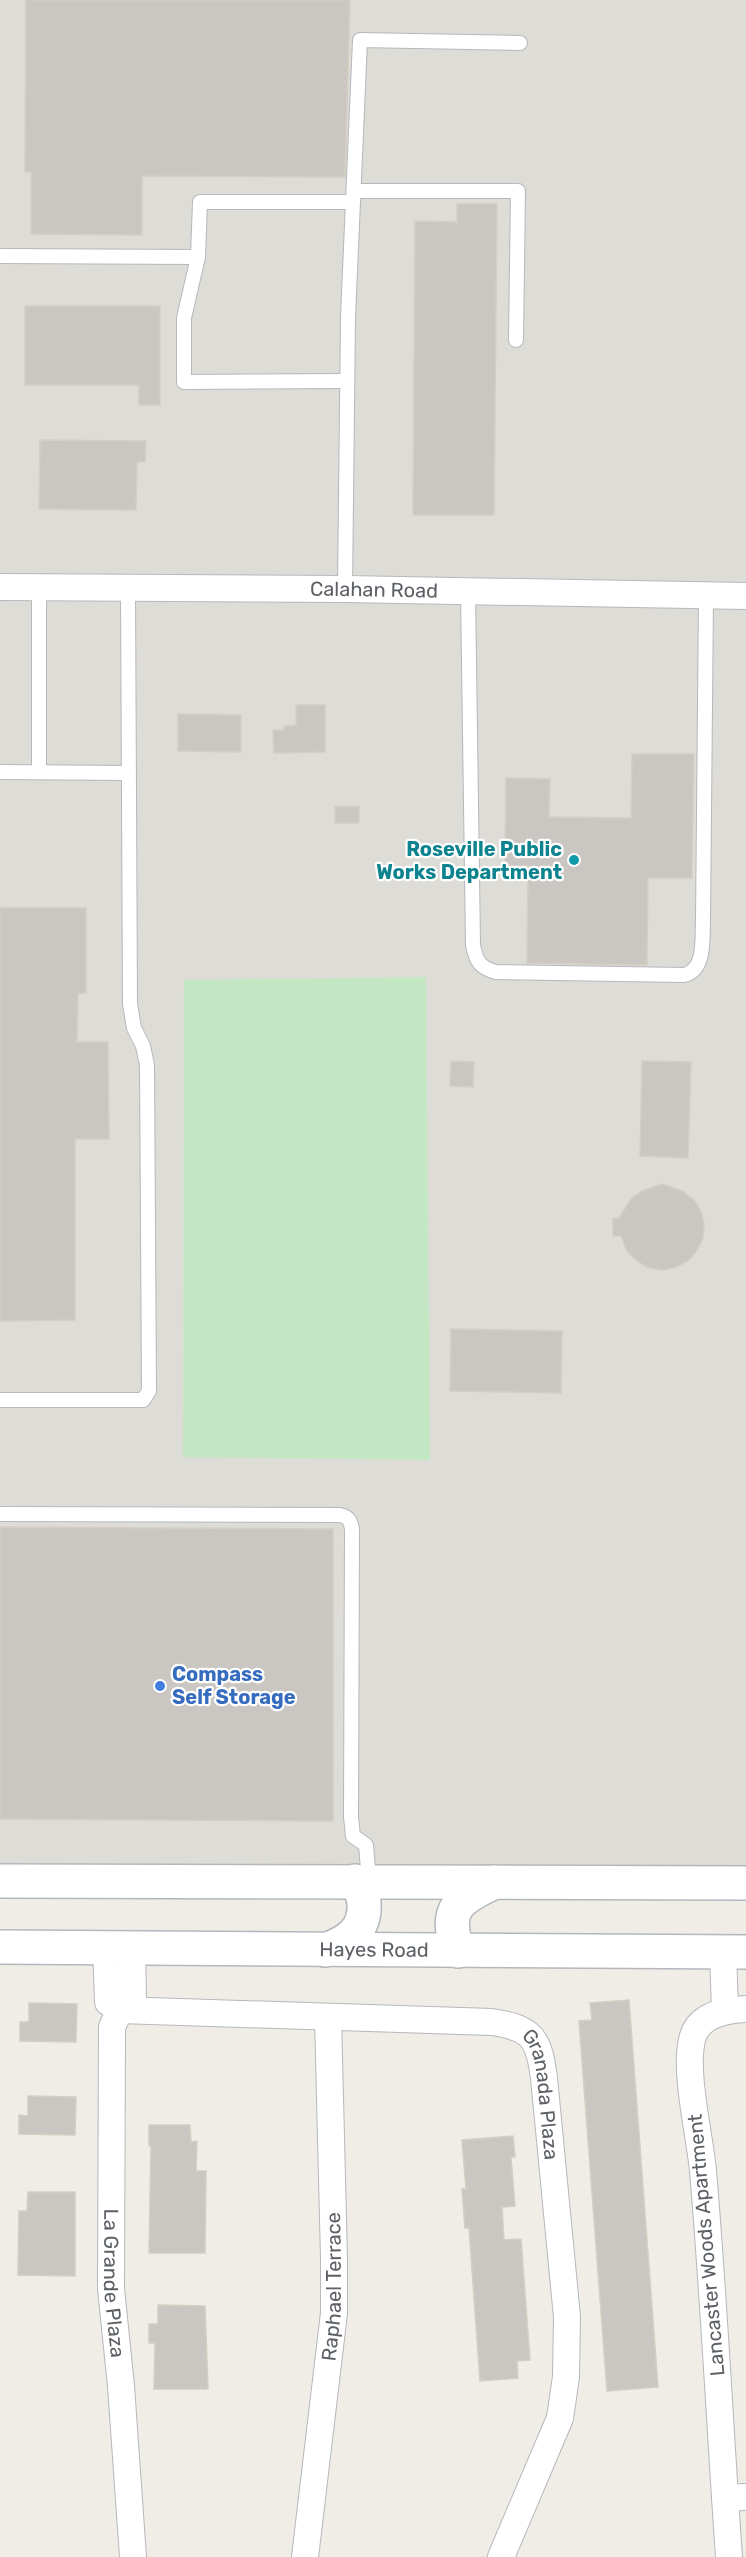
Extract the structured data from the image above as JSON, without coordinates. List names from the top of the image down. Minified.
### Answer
{"streets":{"street":["Calahan Road","Hayes Road","Granada Plaza","Lancaster Woods Apartment","La Grande Plaza","Raphael Terrace"]},"crossings":[["Hayes Road","Lancaster Woods Apartment"],["Granada Plaza","La Grande Plaza"],["Granada Plaza","Raphael Terrace"]],"places":["Roseville Public Works Department","Compass Self Storage"]}
